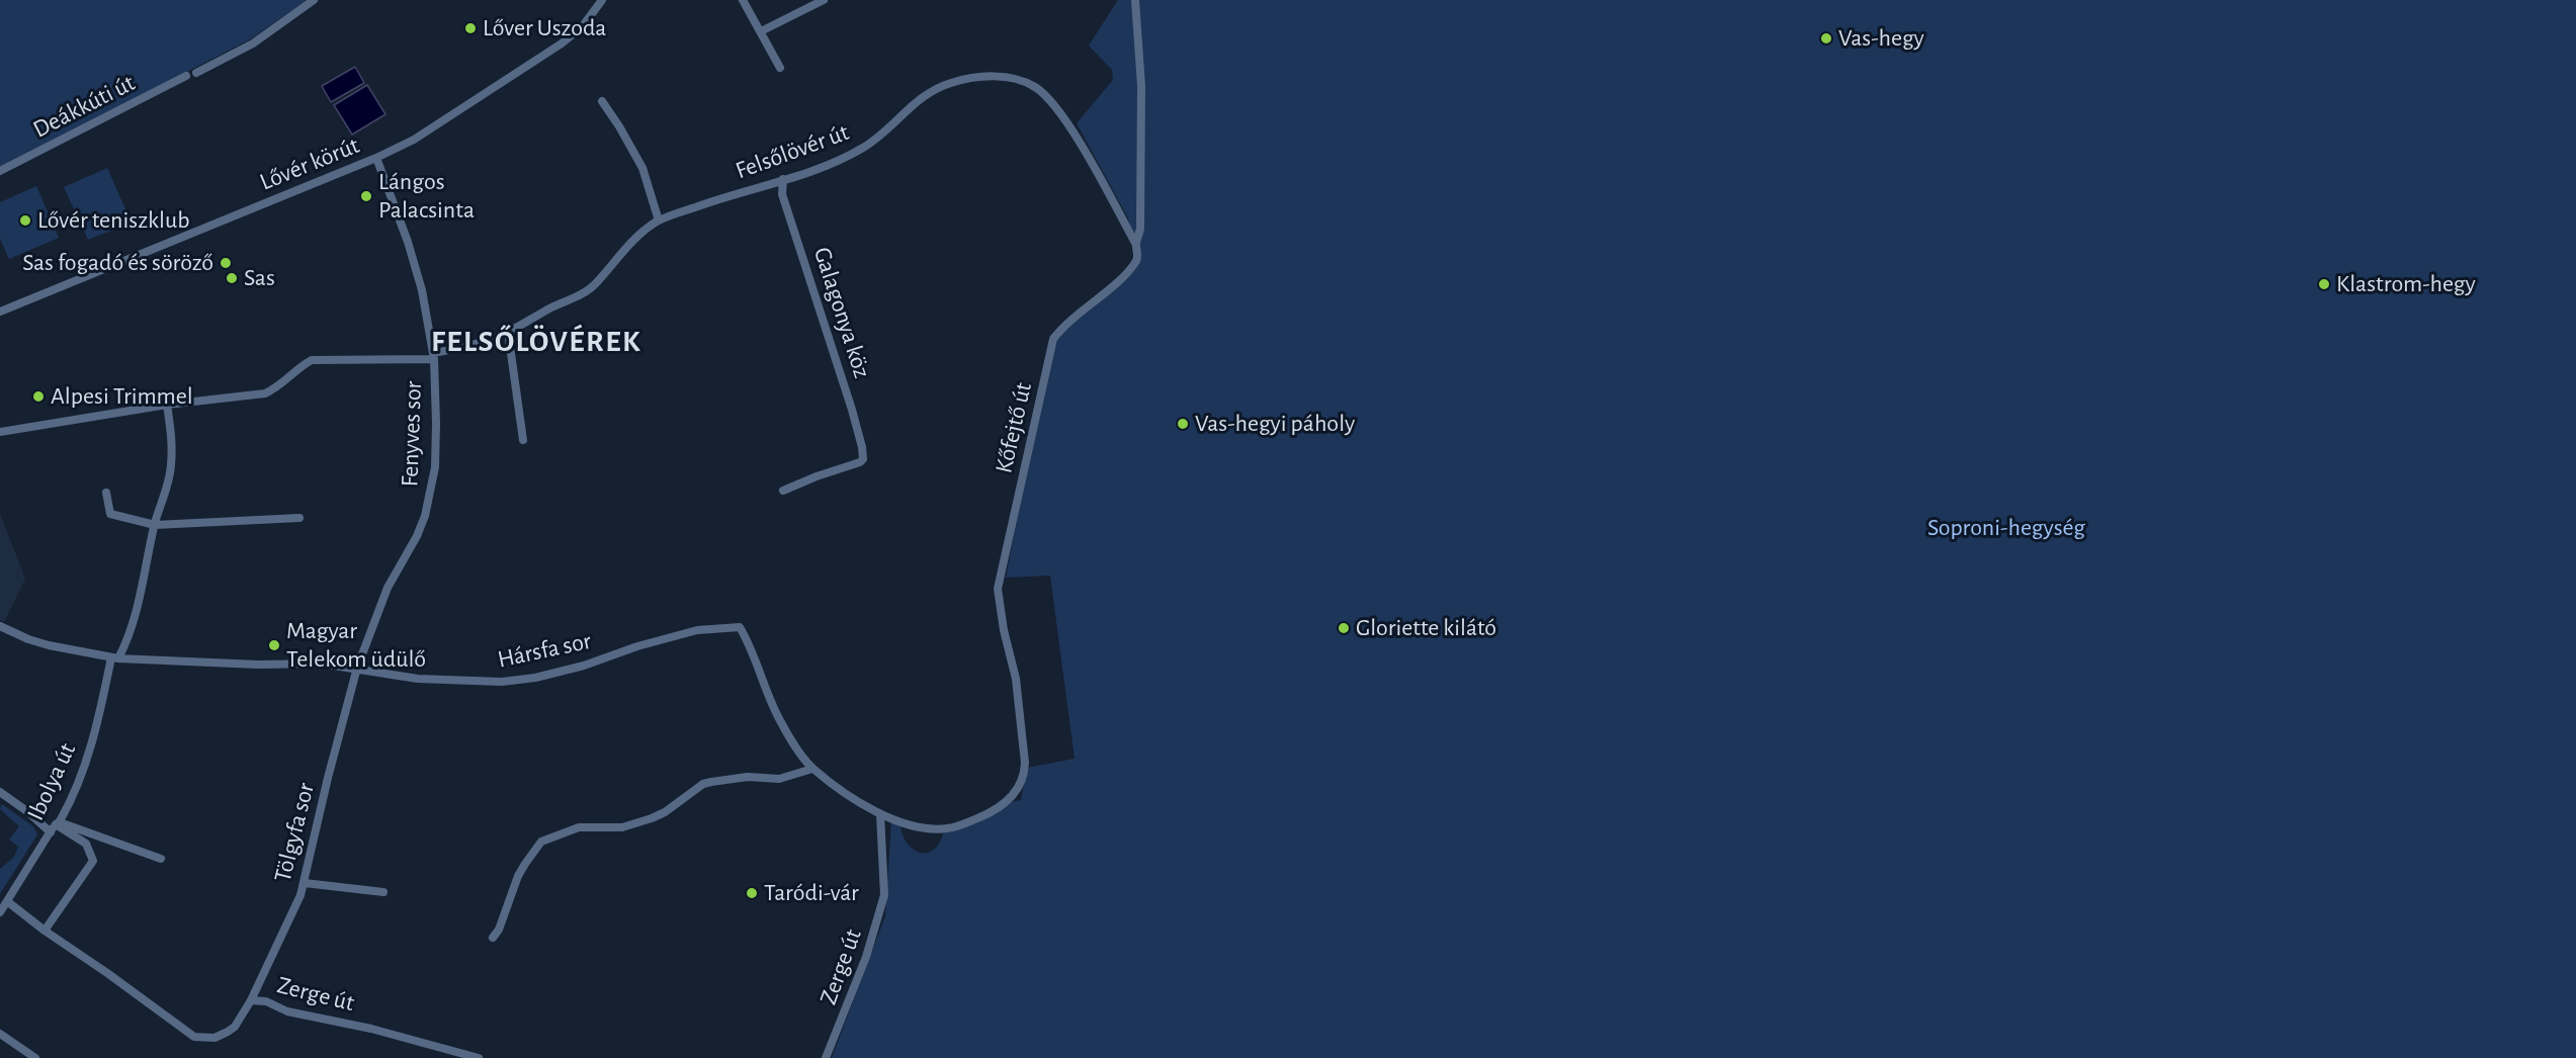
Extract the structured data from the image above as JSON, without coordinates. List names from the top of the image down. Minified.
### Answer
{"streets":{"street":["Deákkúti út","Felsőlövér út","Lővér körút","Galagonya köz","Kőfejtő út","Fenyves sor","Hársfa sor","Ibolya út","Tölgyfa sor","Zerge út"]},"crossings":[["Felsőlövér út","Galagonya köz"],["Felsőlövér út","Kőfejtő út"],["Felsőlövér út","Fenyves sor"],["Felsőlövér út","Ibolya út"],["Lővér körút","Fenyves sor"],["Kőfejtő út","Hársfa sor"],["Fenyves sor","Hársfa sor"],["Fenyves sor","Tölgyfa sor"],["Hársfa sor","Ibolya út"],["Hársfa sor","Tölgyfa sor"],["Hársfa sor","Zerge út"],["Ibolya út","Zerge út"],["Tölgyfa sor","Zerge út"]],"districts":["FELSŐLÖVÉREK"],"parks":["Soproni-hegység"],"places":["Lőver Uszoda","Vas-hegy","Lángos Palacsinta","Lővér teniszklub","Sas fogadó és söröző","Sas","Klastrom-hegy","Alpesi Trimmel","Vas-hegyi páholy","Gloriette kilátó","Magyar Telekom üdülő","Taródi-vár"]}
